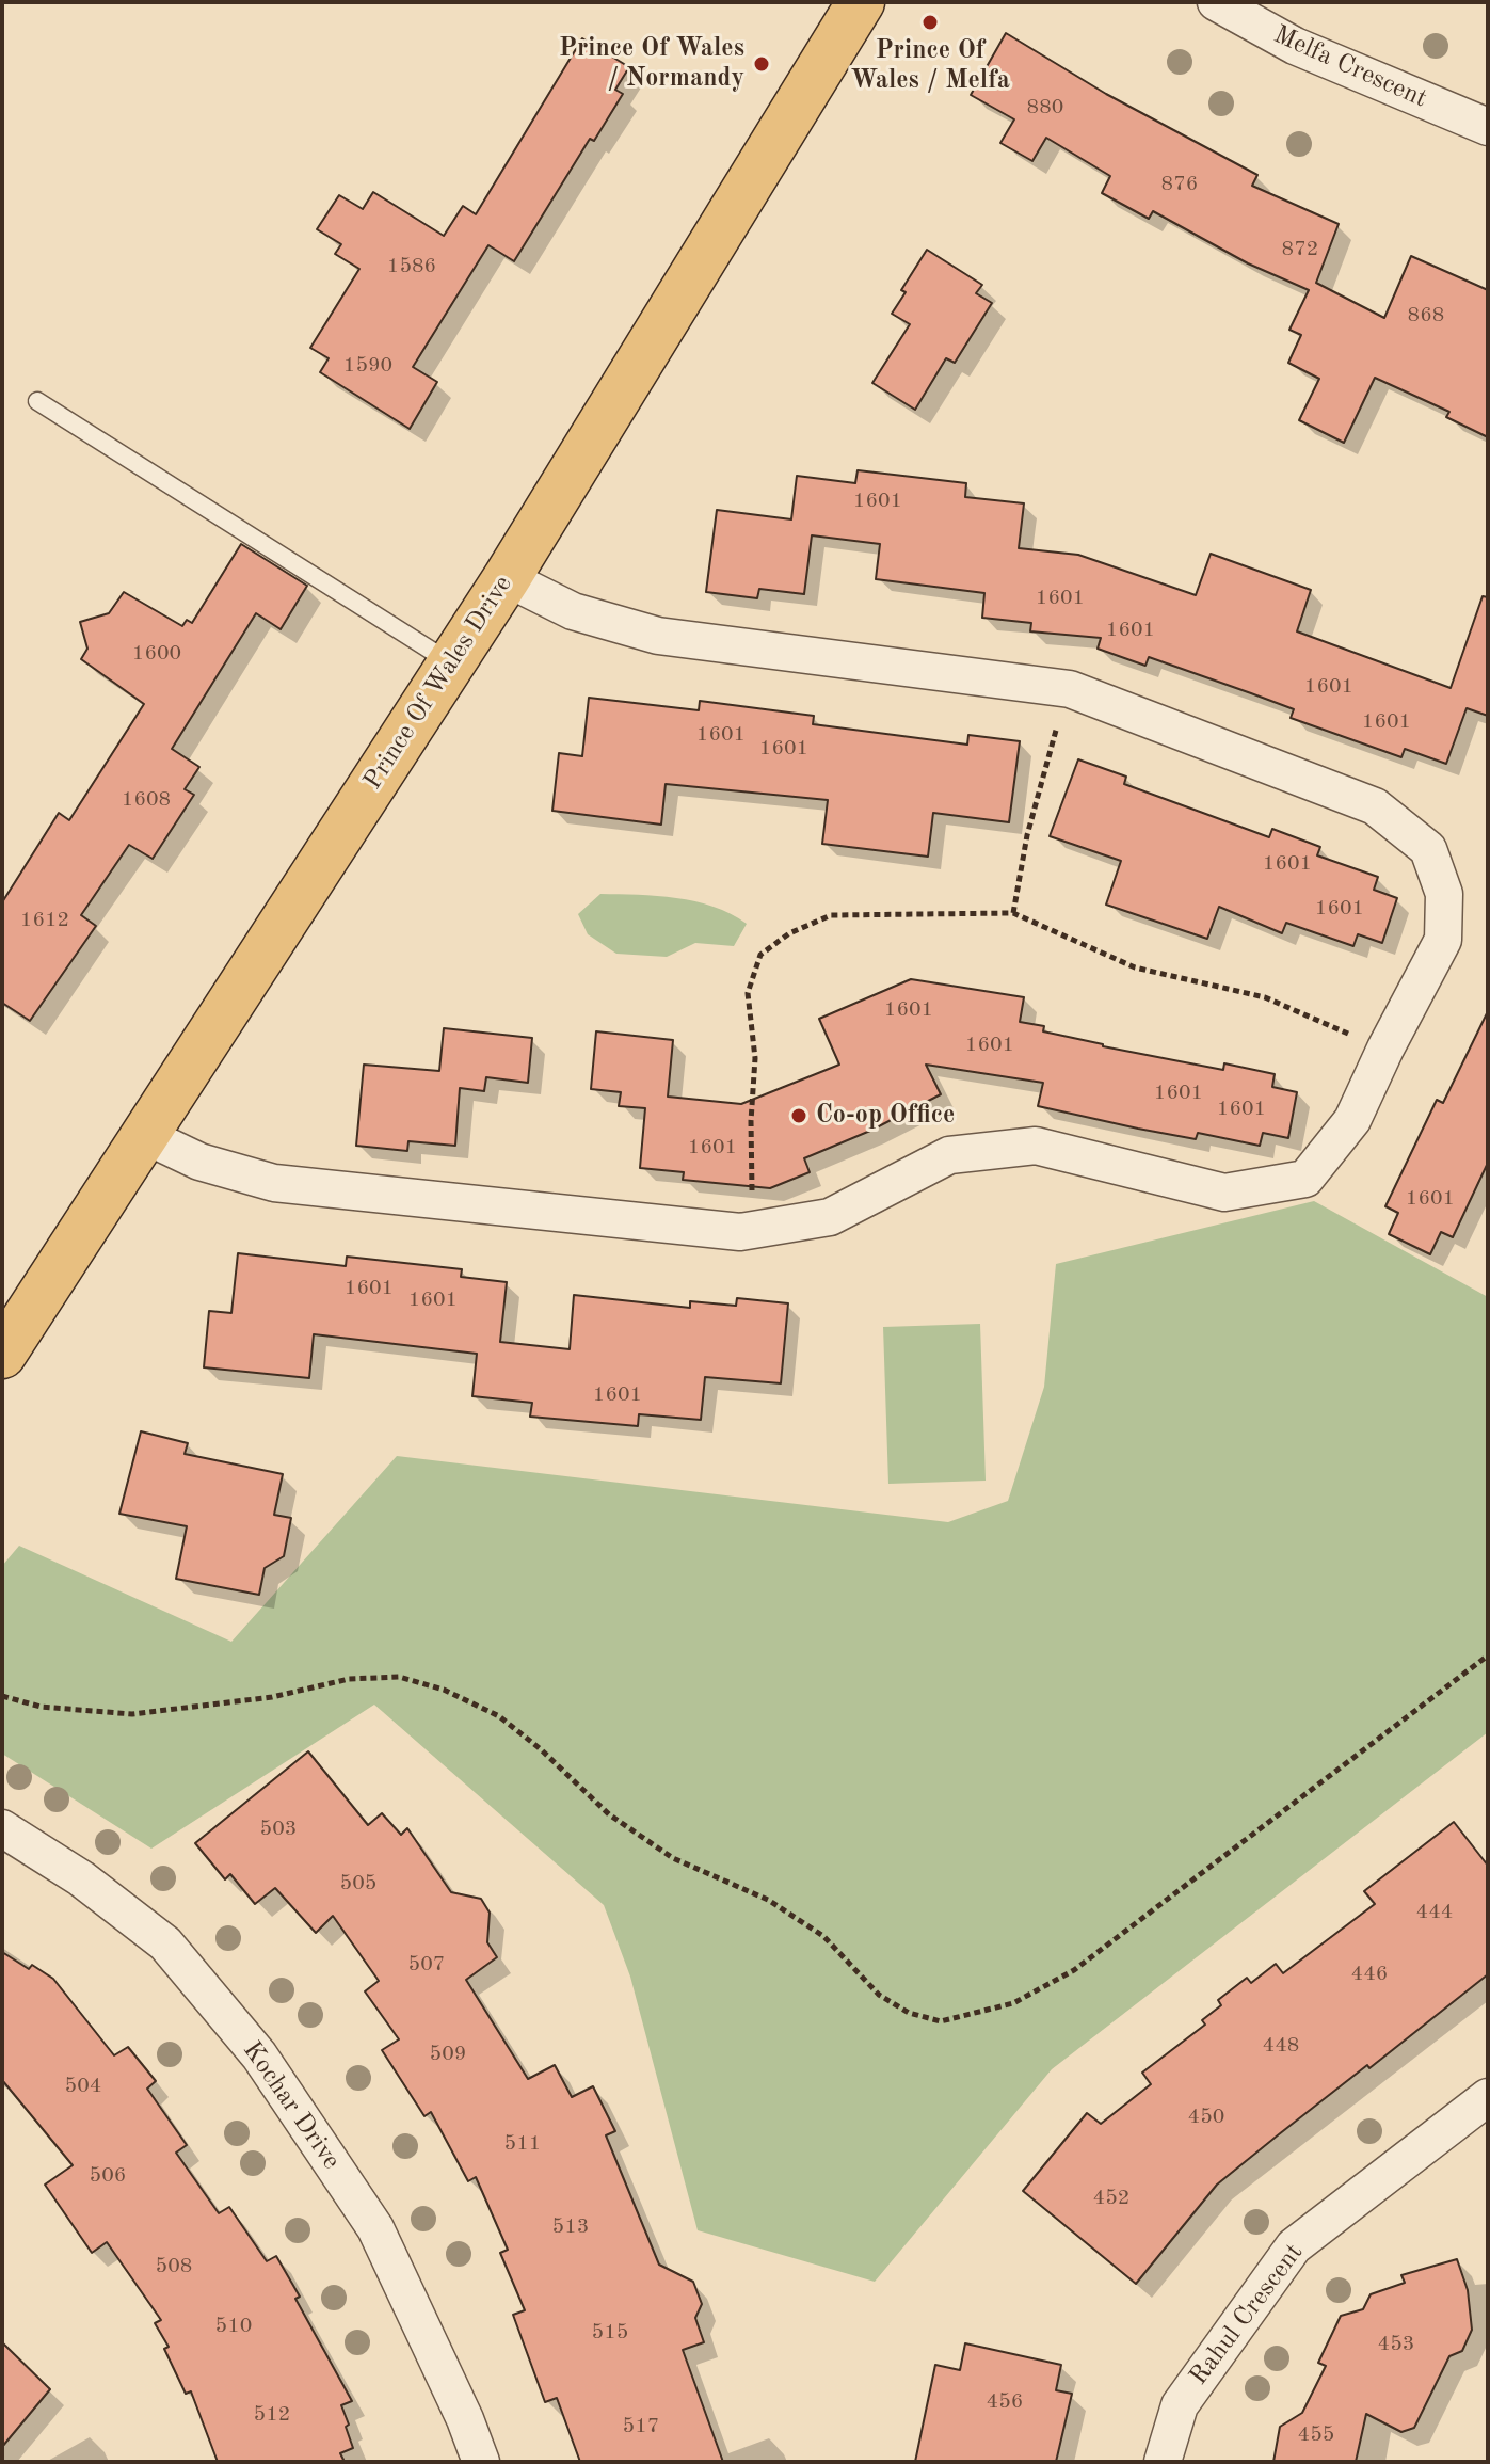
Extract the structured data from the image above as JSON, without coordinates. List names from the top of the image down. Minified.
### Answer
{"streets":{"main road":["Prince Of Wales Drive"],"street":["Melfa Crescent","Kochar Drive","Rahul Crescent"]},"places":["Prince Of Wales / Melfa","Prince Of Wales / Normandy","Co-op Office"],"house_numbers":["880","876","872","1586","868","1590","1601","1601","1601","1600","1601","1601","1601","1601","1608","1601","1601","1612","1601","1601","1601","1601","1601","1601","1601","1601","1601","503","505","444","507","446","448","509","504","450","511","506","452","513","508","510","515","453","456","512","517","455"]}
